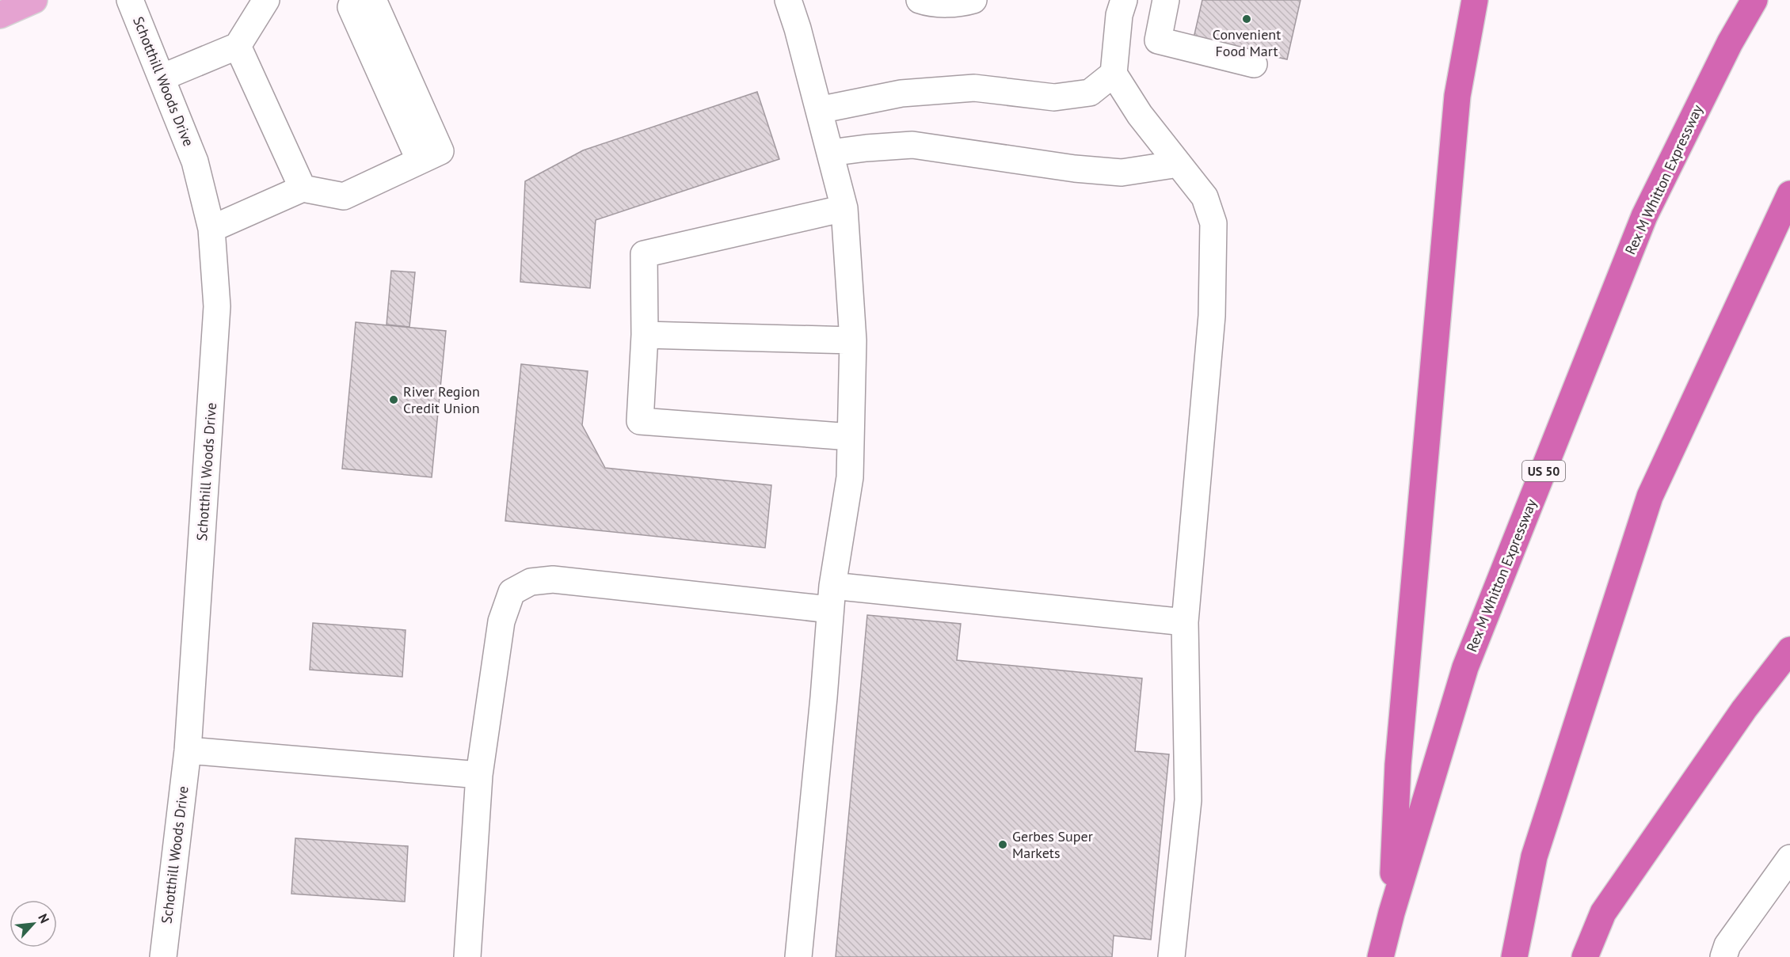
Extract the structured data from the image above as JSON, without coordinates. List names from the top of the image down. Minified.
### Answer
{"streets":{"highway":["Rex M Whitton Expressway","US 50"],"street":["Schotthill Woods Drive"]},"places":["Convenient Food Mart","River Region Credit Union","Gerbes Super Markets"],"north":"top right"}
